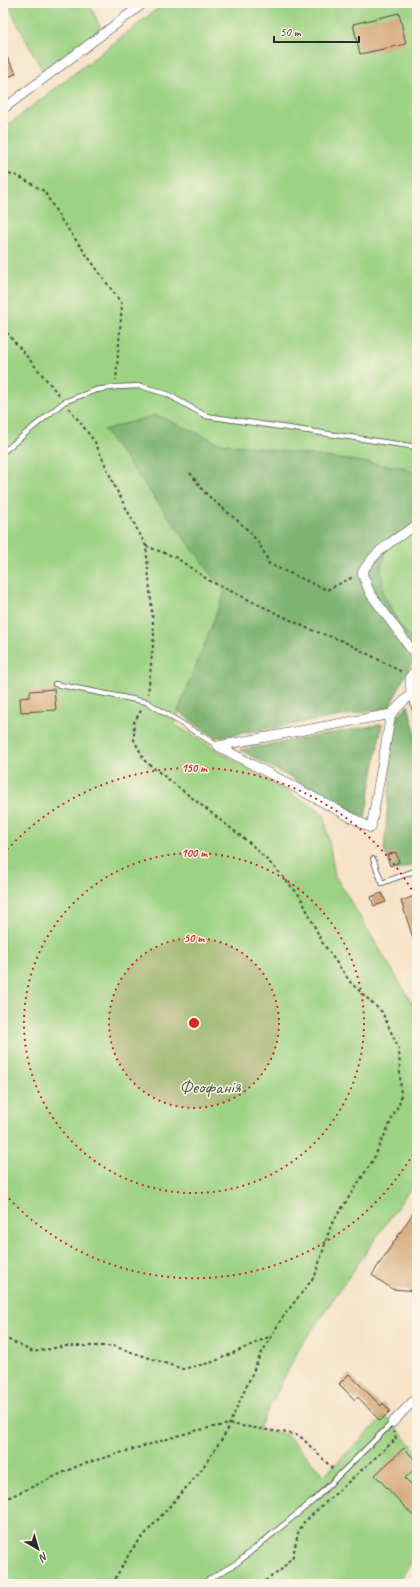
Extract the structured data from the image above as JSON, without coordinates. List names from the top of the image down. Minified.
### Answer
{"parks":["Феофанія"],"scale_bar":"50 m","north":"bottom right","rings":["150 m","100 m","50 m"]}
